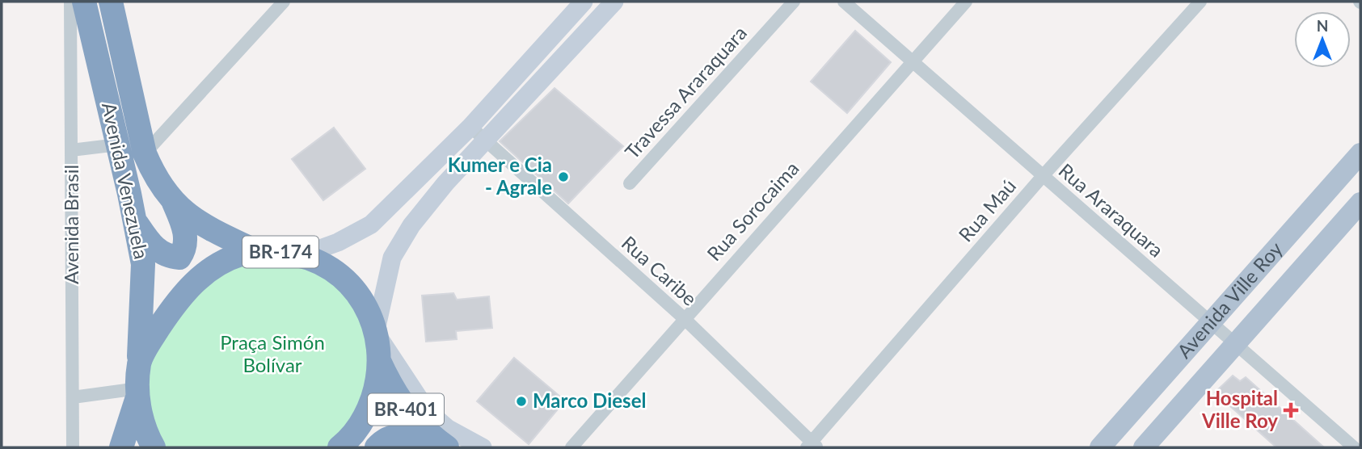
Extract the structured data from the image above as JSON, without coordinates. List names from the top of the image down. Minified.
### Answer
{"streets":{"highway":["Avenida Venezuela","BR-174","BR-401"],"main road":["Avenida Ville Roy"],"street":["Travessa Araraquara","Rua Maú","Rua Araraquara","Rua Sorocaima","Avenida Brasil","Rua Caribe"]},"crossings":[["Avenida Venezuela","BR-174"],["Rua Maú","Rua Araraquara"],["Rua Maú","Rua Caribe"],["Rua Araraquara","Rua Sorocaima"],["Rua Araraquara","Avenida Ville Roy"],["Rua Sorocaima","Rua Caribe"],["BR-174","BR-401"]],"parks":["Praça Simón Bolívar"],"places":{"other":["Kumer e Cia - Agrale","Marco Diesel"],"health":["Hospital Ville Roy"]},"north":"top"}
